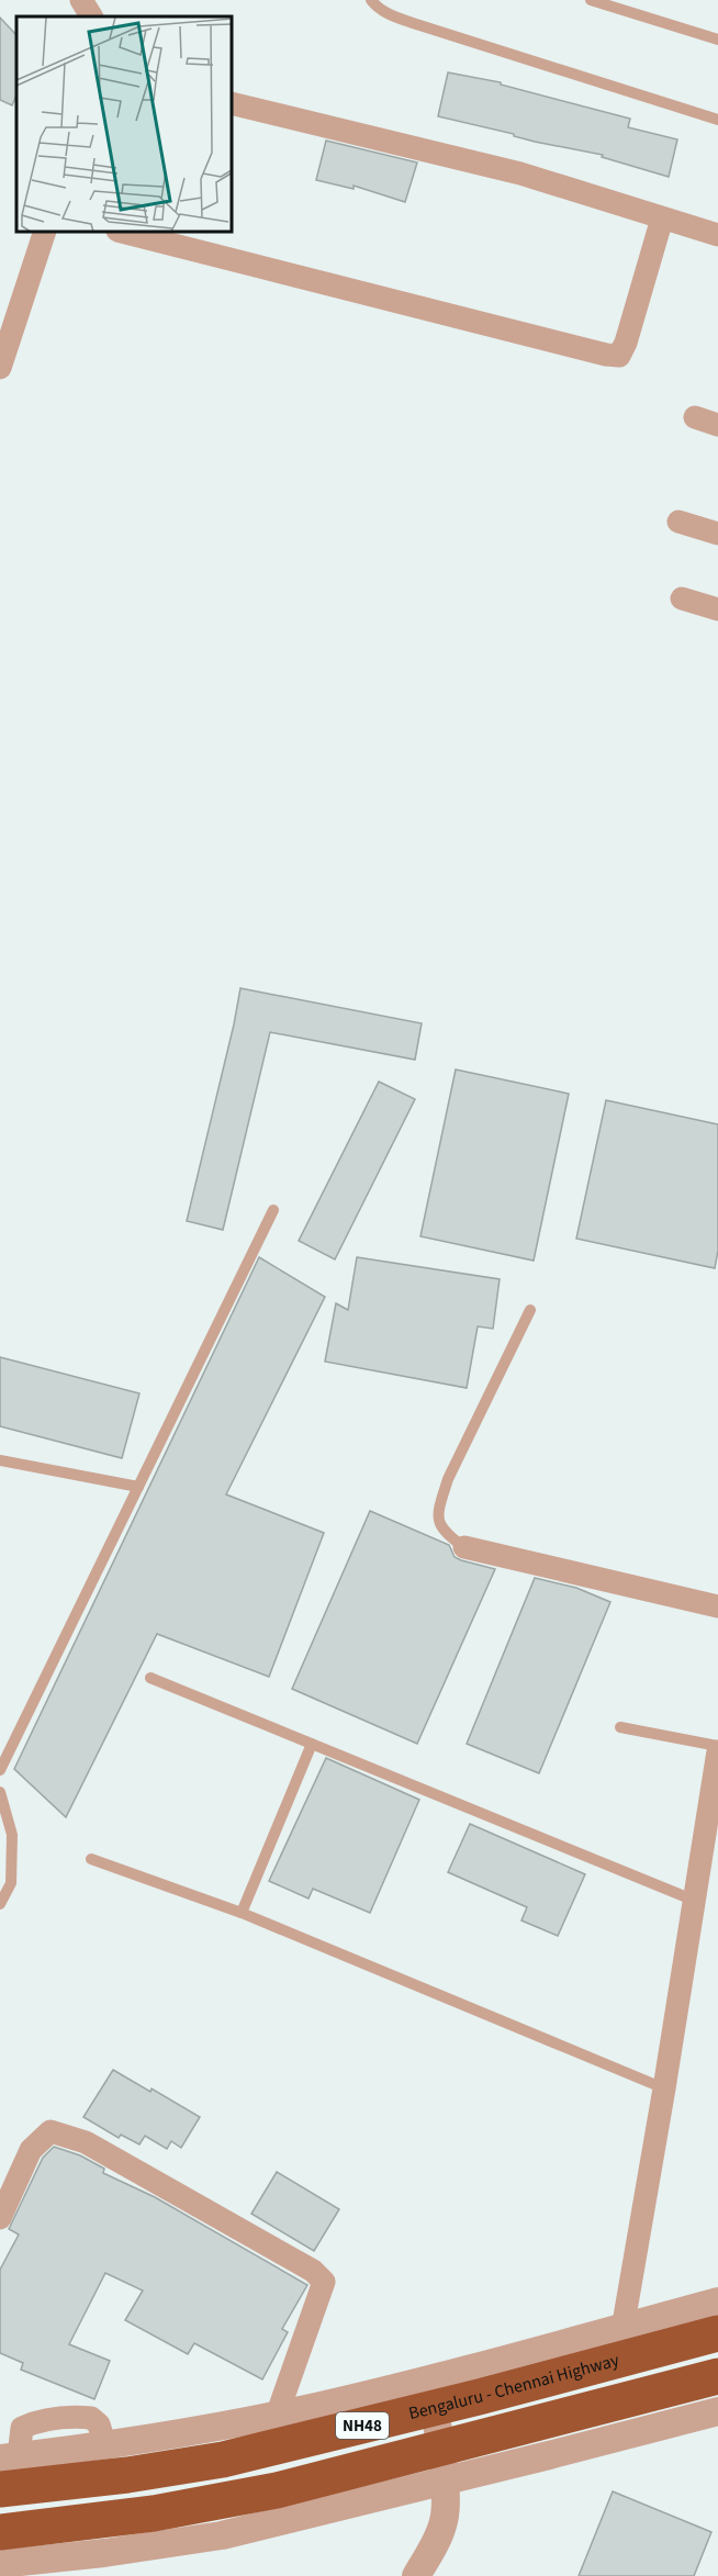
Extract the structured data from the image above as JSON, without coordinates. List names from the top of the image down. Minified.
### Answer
{"streets":{"highway":["Bengaluru - Chennai Highway","NH48"]}}
